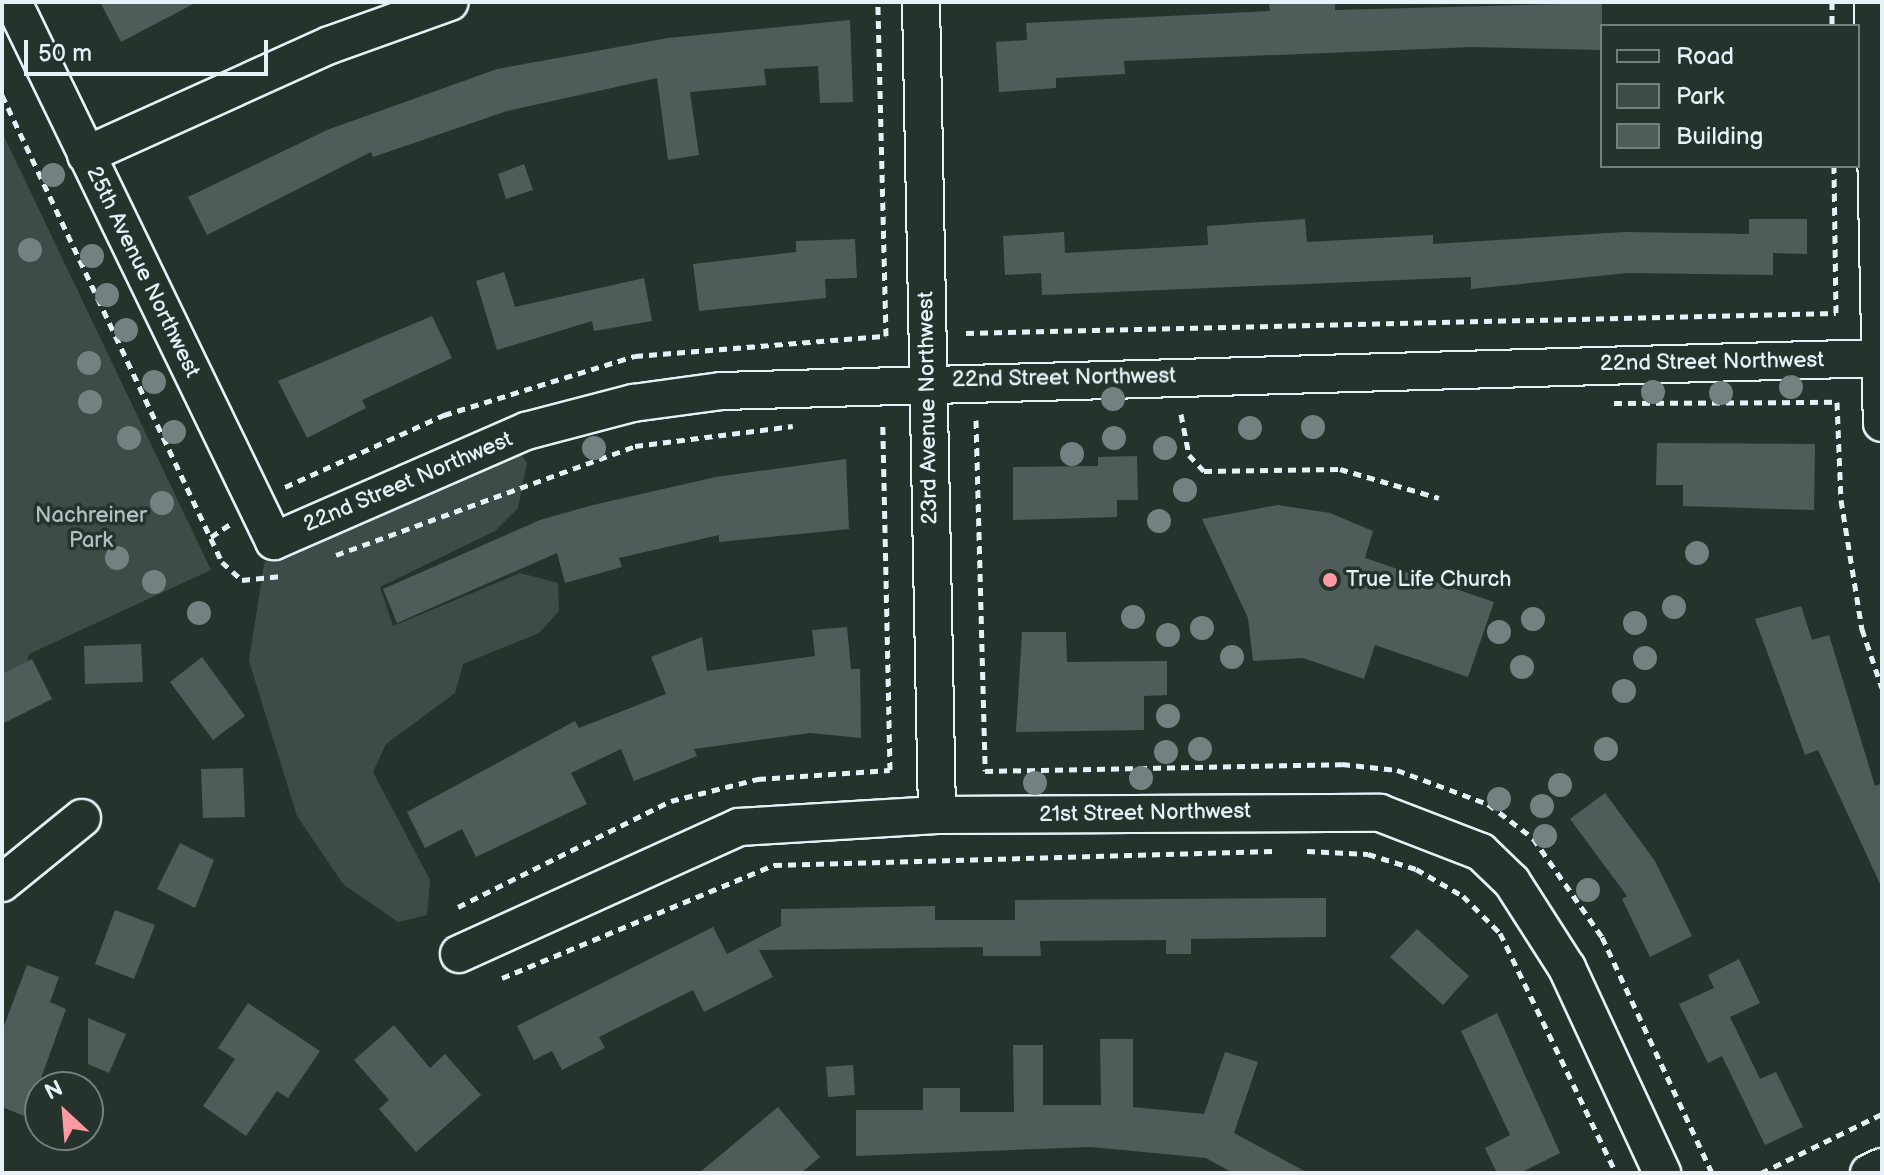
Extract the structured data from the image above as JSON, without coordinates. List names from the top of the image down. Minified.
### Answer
{"streets":{"street":["25th Avenue Northwest","22nd Street Northwest","23rd Avenue Northwest","21st Street Northwest"]},"crossings":[["25th Avenue Northwest","22nd Street Northwest"],["22nd Street Northwest","23rd Avenue Northwest"],["23rd Avenue Northwest","21st Street Northwest"]],"parks":["Nachreiner Park"],"places":["True Life Church"],"legend":["Road","Park","Building"],"scale_bar":"50 m","north":"top left"}
